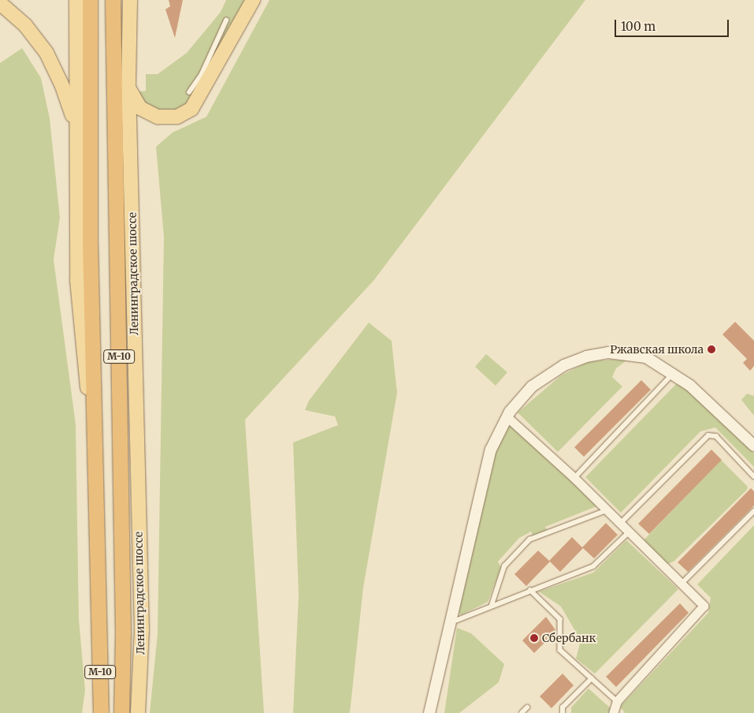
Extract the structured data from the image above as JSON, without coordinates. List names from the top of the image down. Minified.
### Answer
{"streets":{"highway":["Ленинградское шоссе","М-10"]},"places":["Ржавская школа","Сбербанк"],"scale_bar":"100 m"}
